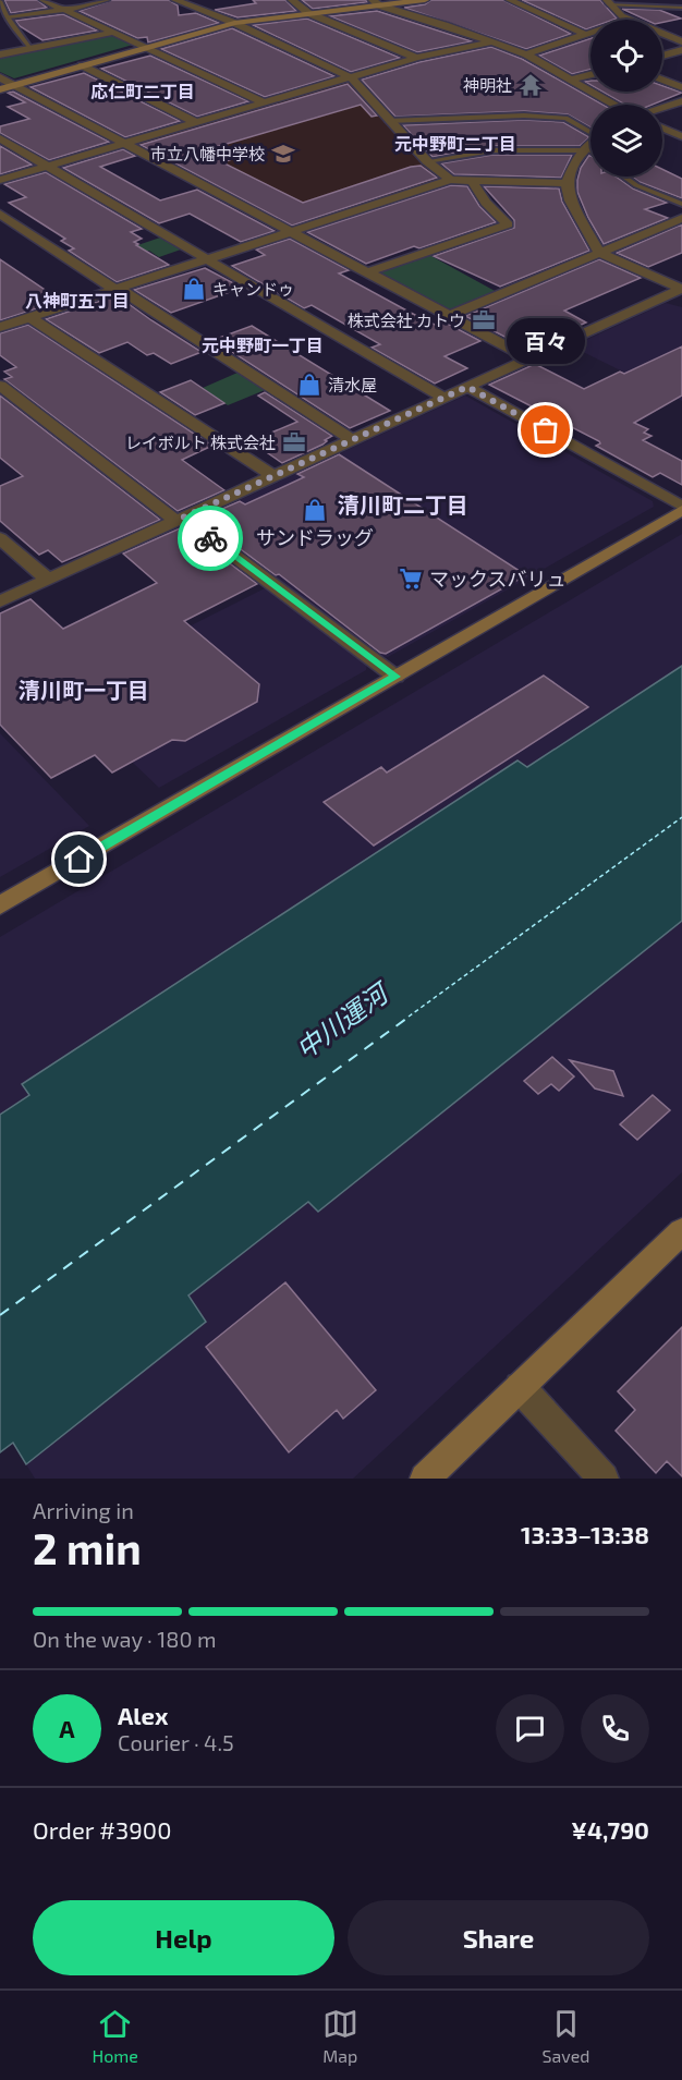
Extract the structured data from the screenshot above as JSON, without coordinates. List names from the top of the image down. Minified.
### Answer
{"districts":["応仁町二丁目","元中野町二丁目","八神町五丁目","元中野町一丁目","清川町二丁目","清川町一丁目"],"water":["中川運河"],"places":{"temple":["神明社"],"school or university":["市立八幡中学校"],"shop":["キャンドゥ","清水屋","サンドラッグ"],"office":["株式会社 カトウ","レイボルト 株式会社"],"other":["百々"],"supermarket":["マックスバリュ"]},"page":{"bubble":"百々","heading":["2 min","Arriving in","13:33–13:38"],"panel":["Alex","Courier · 4.5","Order #3900","¥4,790"],"bar":"On the way · 180 m","round":"A","buttons":["Help","Share"],"tabs":["Home","Map","Saved"]}}
